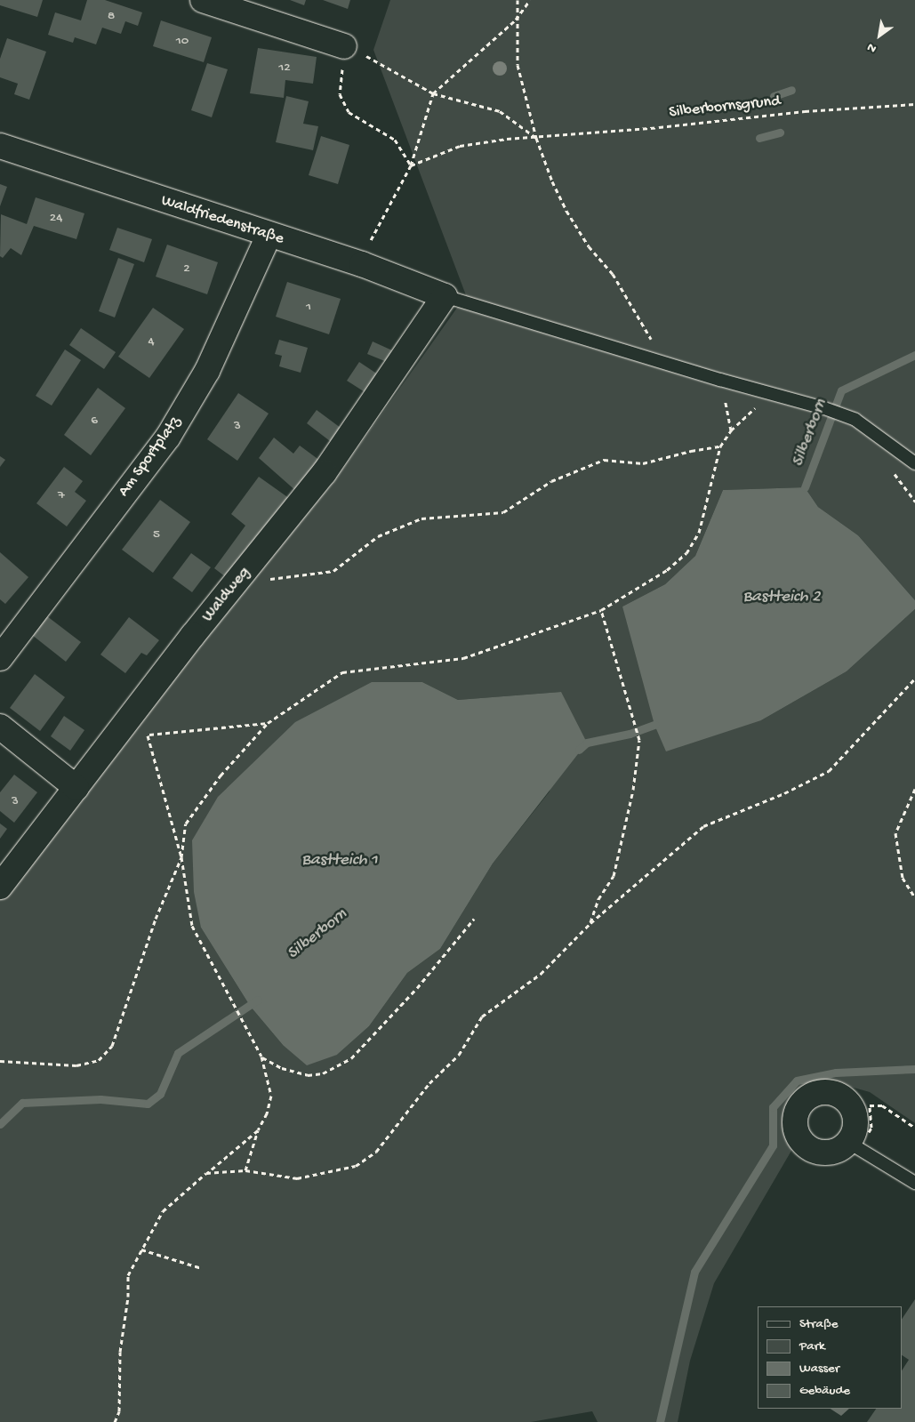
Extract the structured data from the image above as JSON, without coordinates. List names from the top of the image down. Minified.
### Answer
{"streets":{"street":["Waldfriedenstraße","Am Sportplatz","Waldweg"],"path":["Silberbornsgrund"]},"crossings":[["Waldfriedenstraße","Am Sportplatz"],["Waldfriedenstraße","Waldweg"]],"water":["Silberborn","Bastteich 2","Bastteich 1"],"house_numbers":["8","10","12","24","2","1","4","6","3","7","5","3"],"legend":["Straße","Park","Wasser","Gebäude"],"north":"bottom left"}
